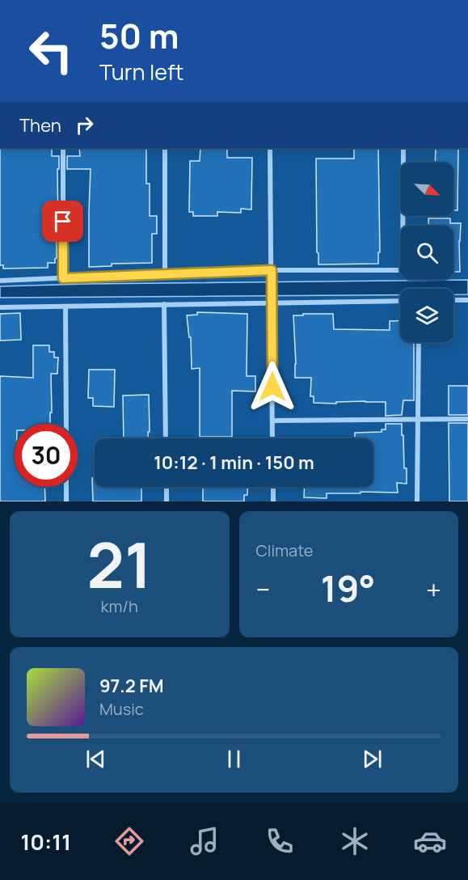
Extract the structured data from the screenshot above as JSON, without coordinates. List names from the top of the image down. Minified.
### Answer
{"north":"bottom right","page":{"turn":["50 m","Turn left"],"then":"Then","limit":"30","trip":"10:12 · 1 min · 150 m","tile":[["21","km/h"],"Climate"],"heat":["−","19°","+"],"song":["97.2 FM","Music"],"tabs":"10:11"}}
